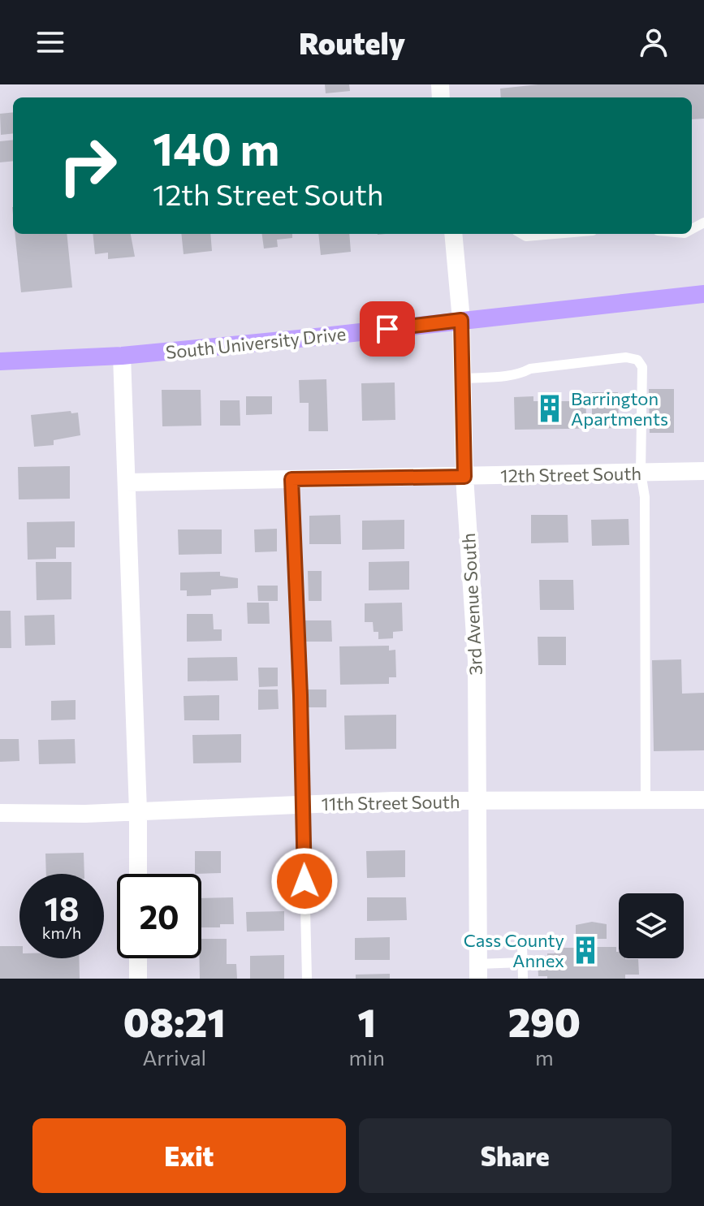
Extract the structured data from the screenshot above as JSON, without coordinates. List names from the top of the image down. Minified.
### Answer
{"streets":{"main road":["South University Drive"],"street":["12th Street South","3rd Avenue South","11th Street South"]},"crossings":[["South University Drive","3rd Avenue South"],["12th Street South","3rd Avenue South"],["3rd Avenue South","11th Street South"]],"places":{"building":["Barrington Apartments","Cass County Annex"]},"page":{"header":"Routely","turn":["140 m","12th Street South"],"speed":"18 km/h","limit":"20","eta":["08:21","Arrival","1","min","290","m"],"buttons":["Exit","Share"]}}
